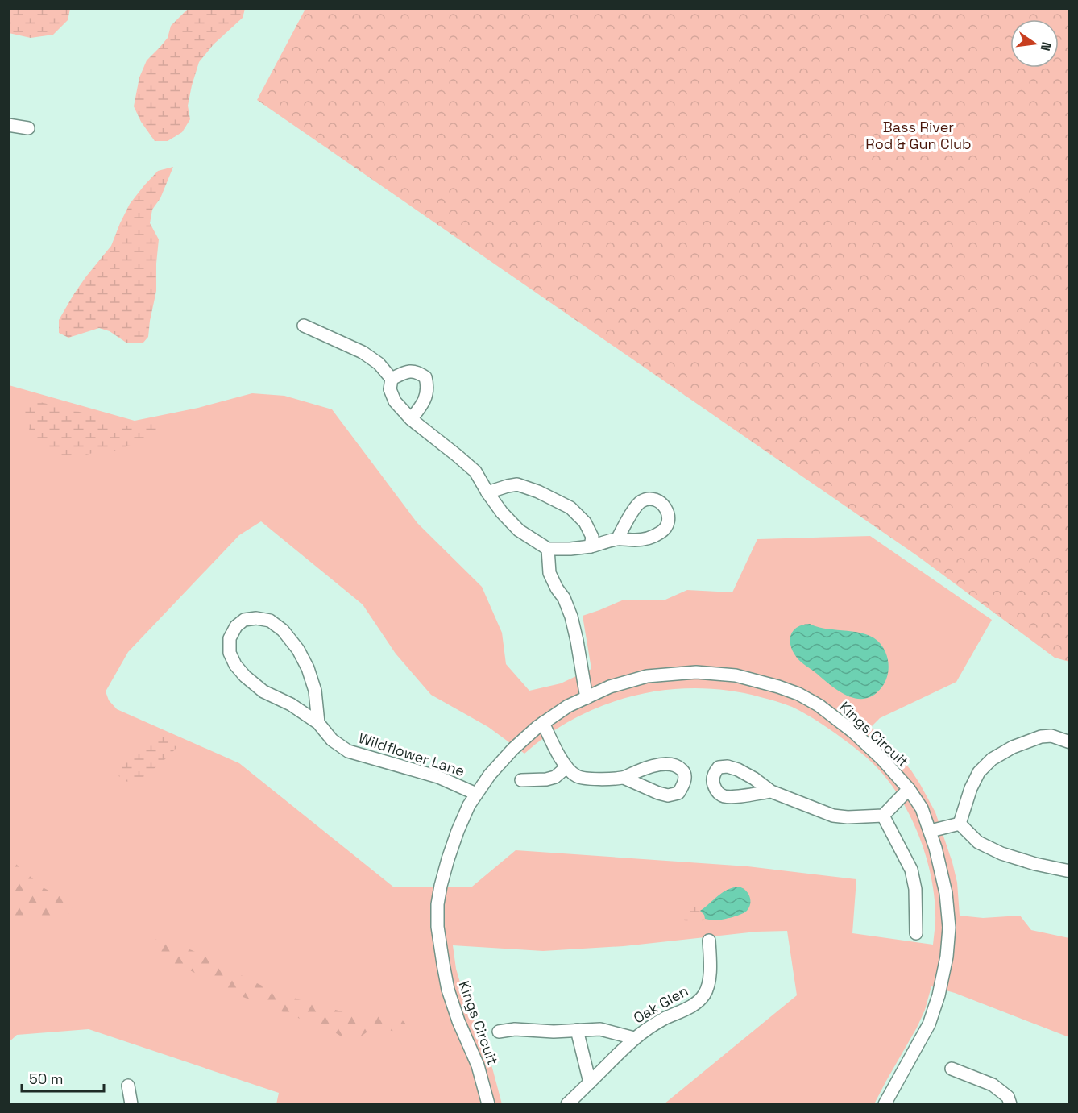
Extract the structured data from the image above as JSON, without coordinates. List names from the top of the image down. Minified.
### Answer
{"streets":{"street":["Kings Circuit","Wildflower Lane","Oak Glen"]},"crossings":[["Kings Circuit","Wildflower Lane"]],"parks":["Bass River Rod & Gun Club"],"scale_bar":"50 m","north":"right"}
